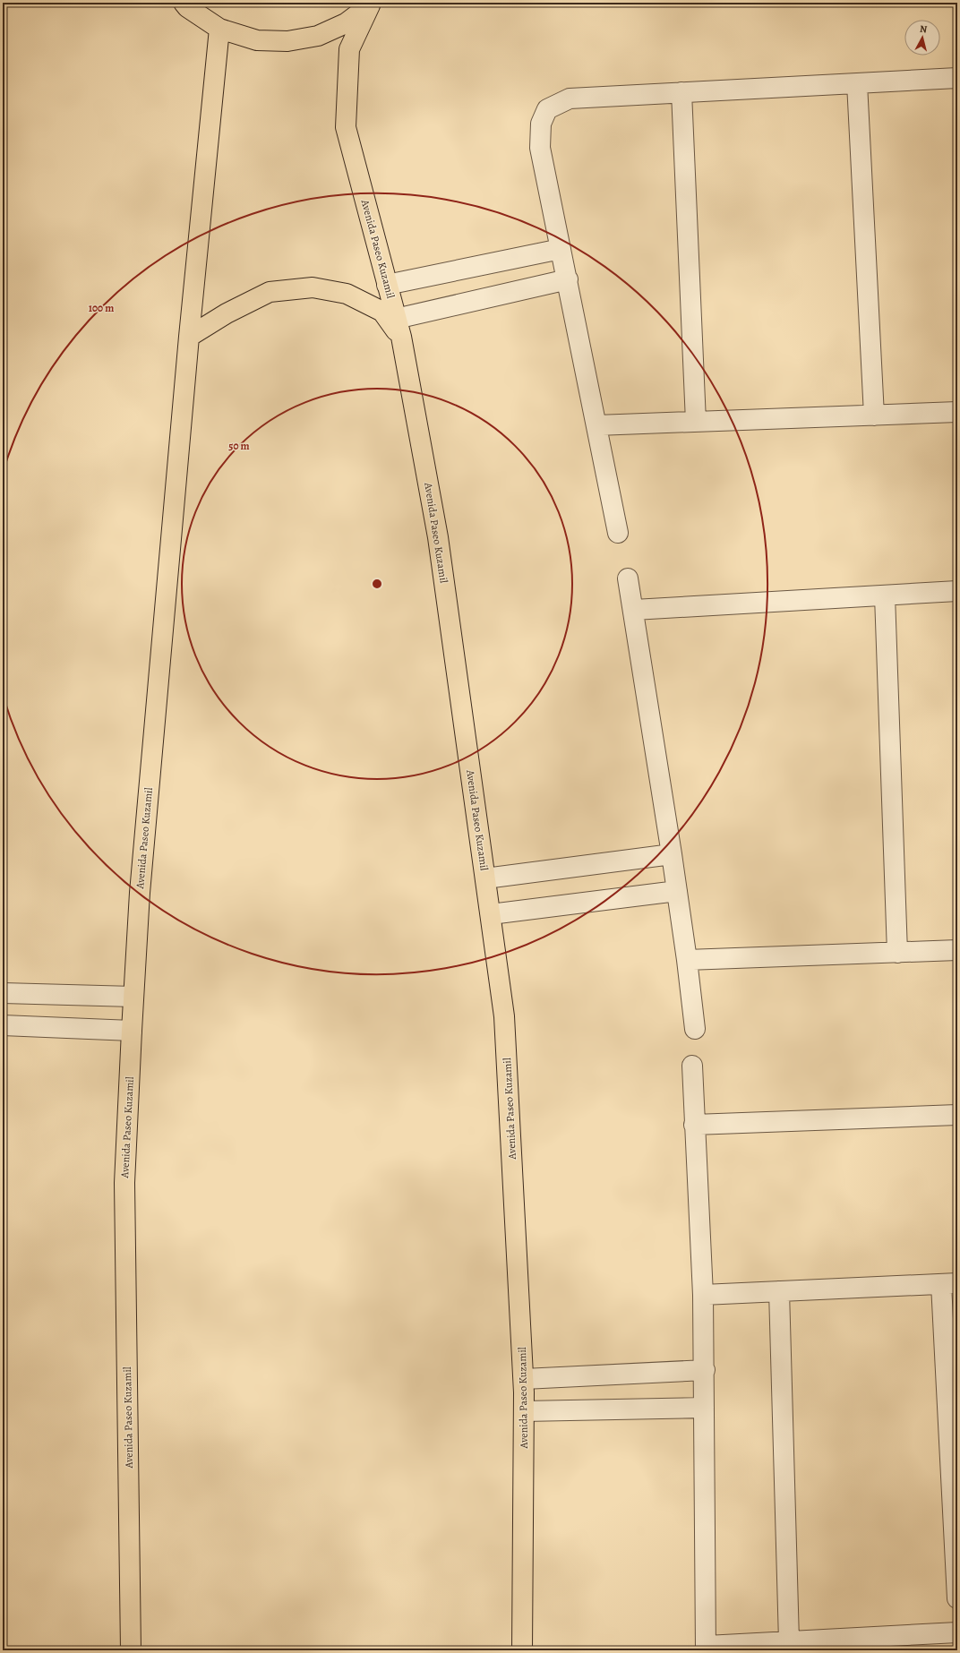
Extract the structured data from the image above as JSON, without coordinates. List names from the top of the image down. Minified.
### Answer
{"streets":{"main road":["Avenida Paseo Kuzamil"]},"north":"top","rings":["100 m","50 m"]}
